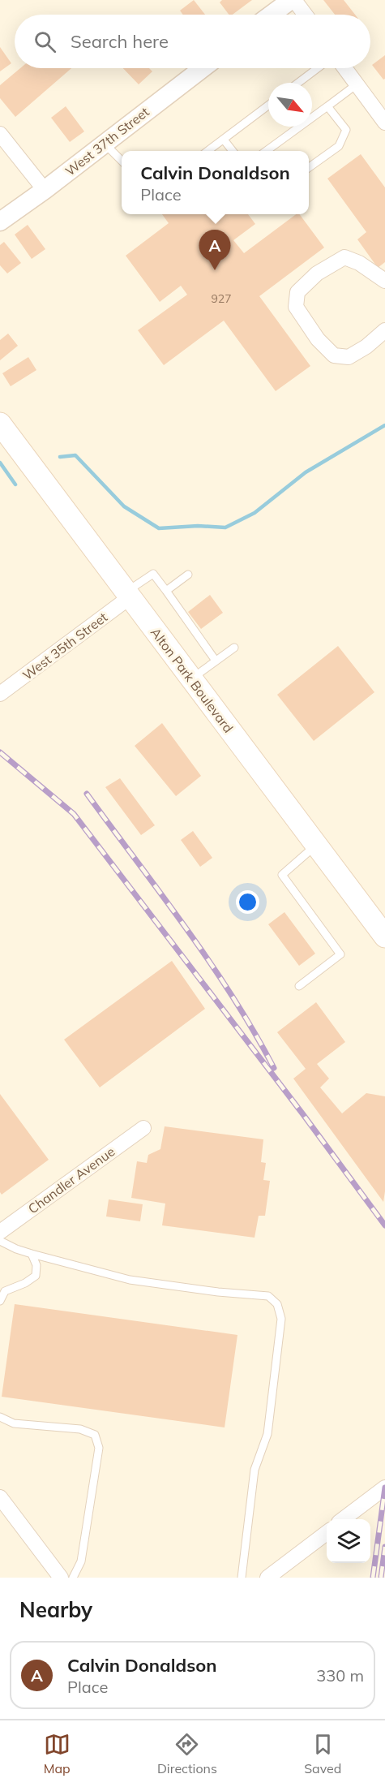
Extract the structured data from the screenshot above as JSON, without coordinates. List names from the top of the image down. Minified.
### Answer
{"streets":{"main road":["Alton Park Boulevard"],"street":["West 37th Street","West 35th Street","Chandler Avenue"]},"crossings":[["West 35th Street","Alton Park Boulevard"]],"house_numbers":["927"],"north":"bottom right","page":{"search":"Search here","popup":["Calvin Donaldson","Place"],"pins":"A","heading":"Nearby","list":[{"mark":"A","name":"Calvin Donaldson","note":"Place","value":"330 m"}],"nav":["Map","Directions","Saved"]}}
